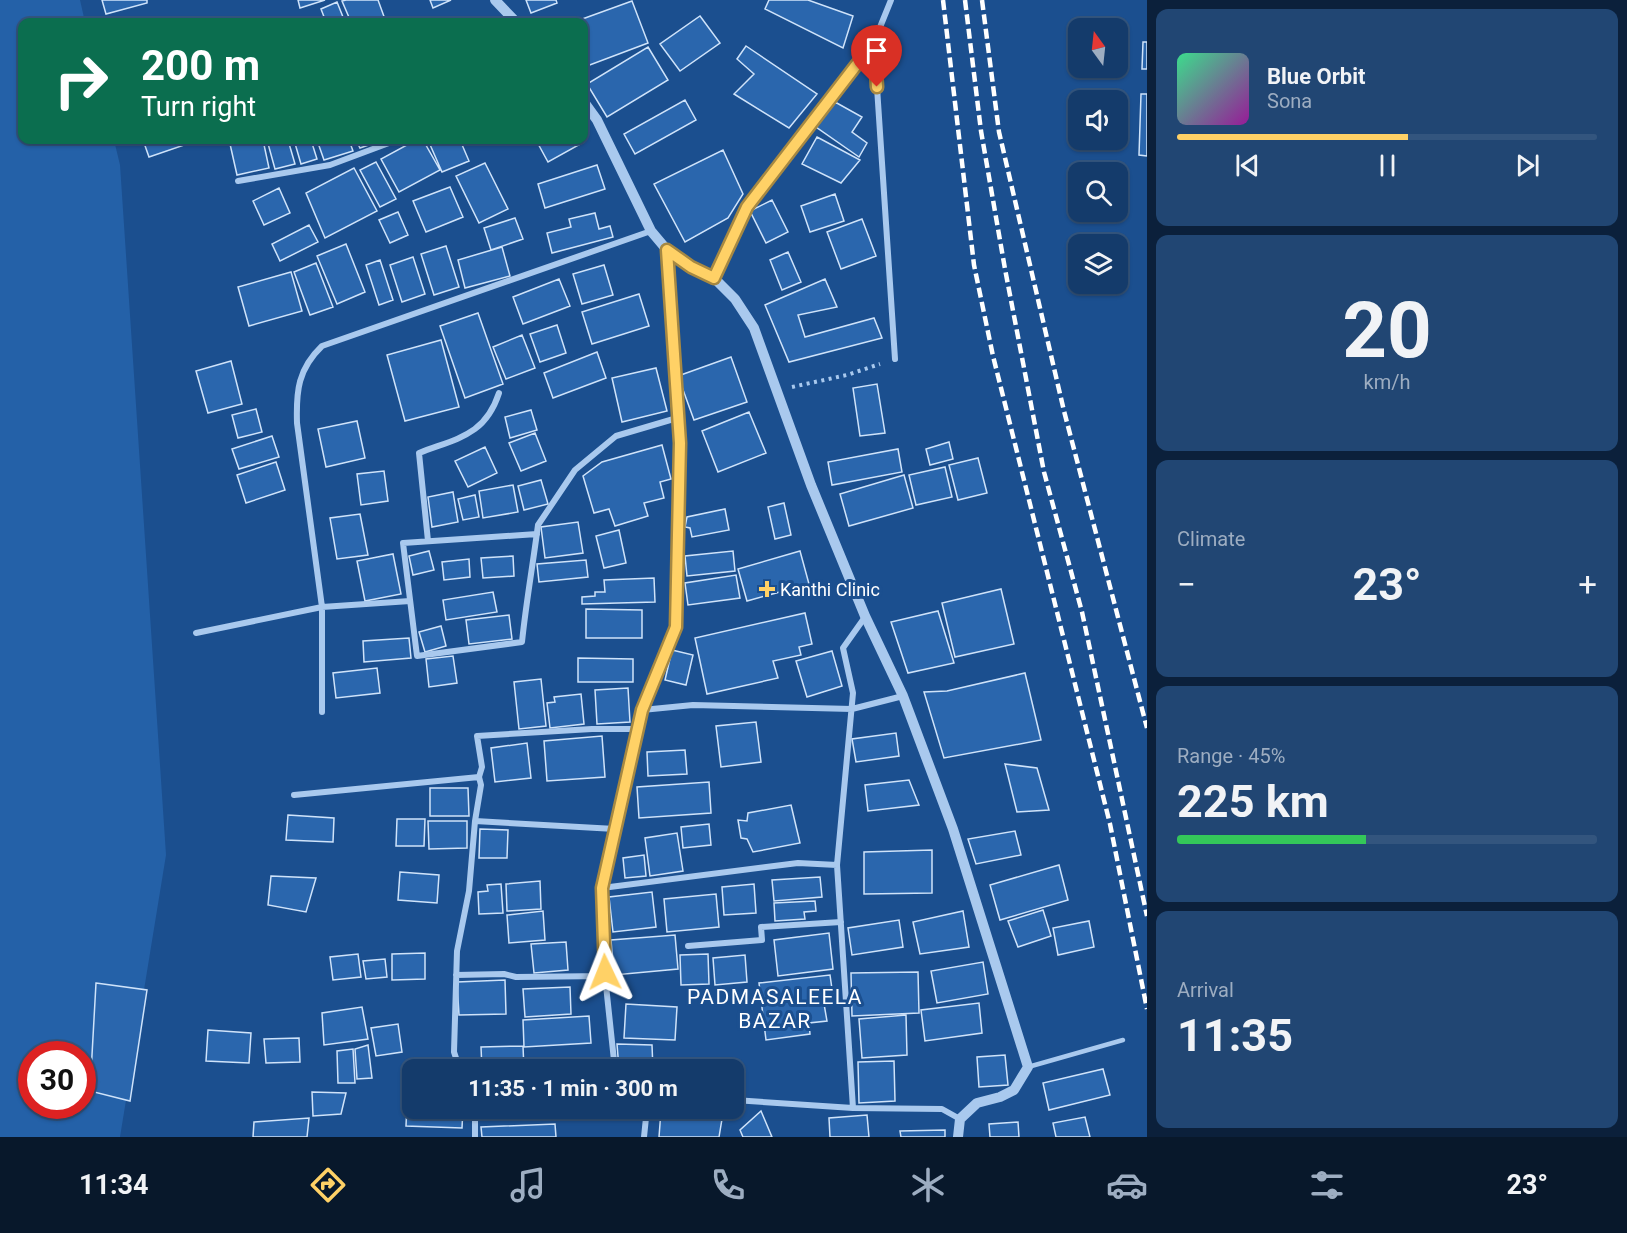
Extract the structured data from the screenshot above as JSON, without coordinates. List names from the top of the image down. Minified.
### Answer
{"districts":["PADMASALEELA BAZAR"],"places":{"health":["Kanthi Clinic"]},"north":"top","page":{"turn":["200 m","Turn right"],"song":["Blue Orbit","Sona"],"tile":[["20","km/h"],"Climate",["Range · 45%","225 km"],["Arrival","11:35"]],"heat":["−","23°","+"],"limit":"30","trip":"11:35 · 1 min · 300 m","tabs":["11:34","23°"]}}
